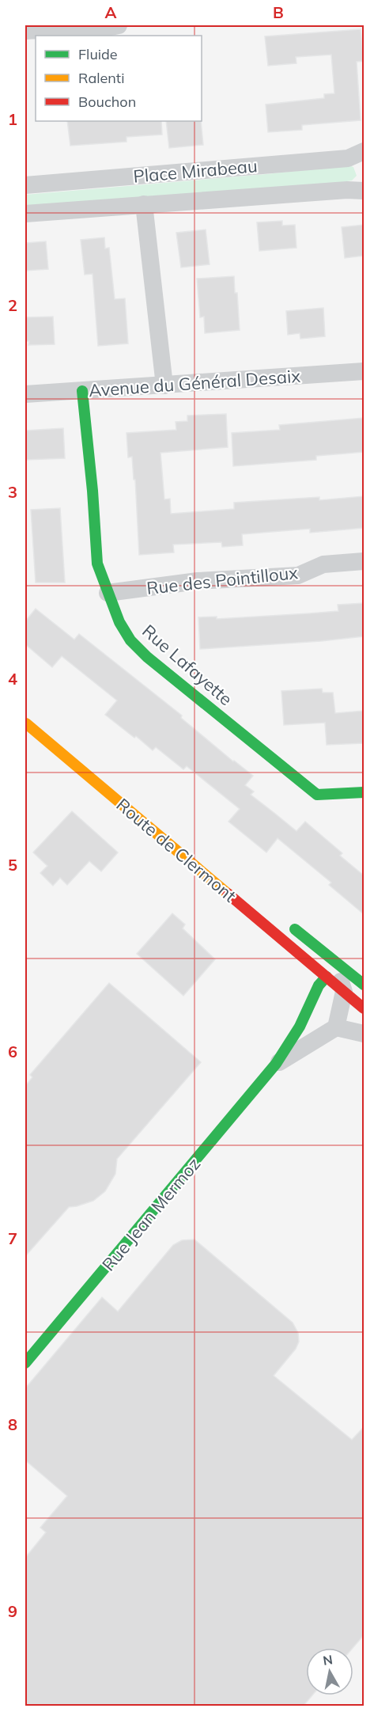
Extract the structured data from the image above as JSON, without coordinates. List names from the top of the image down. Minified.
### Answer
{"streets":{"street":["Place Mirabeau","Avenue du Général Desaix","Rue des Pointilloux","Rue Lafayette","Route de Clermont","Rue Jean Mermoz"]},"crossings":[["Place Mirabeau","Avenue du Général Desaix"],["Avenue du Général Desaix","Rue Lafayette"],["Rue des Pointilloux","Rue Lafayette"],["Route de Clermont","Rue Jean Mermoz"]],"legend":["Fluide","Ralenti","Bouchon"],"north":"top","grid":{"columns":["A","B"],"rows":["1","2","3","4","5","6","7","8","9"]}}
